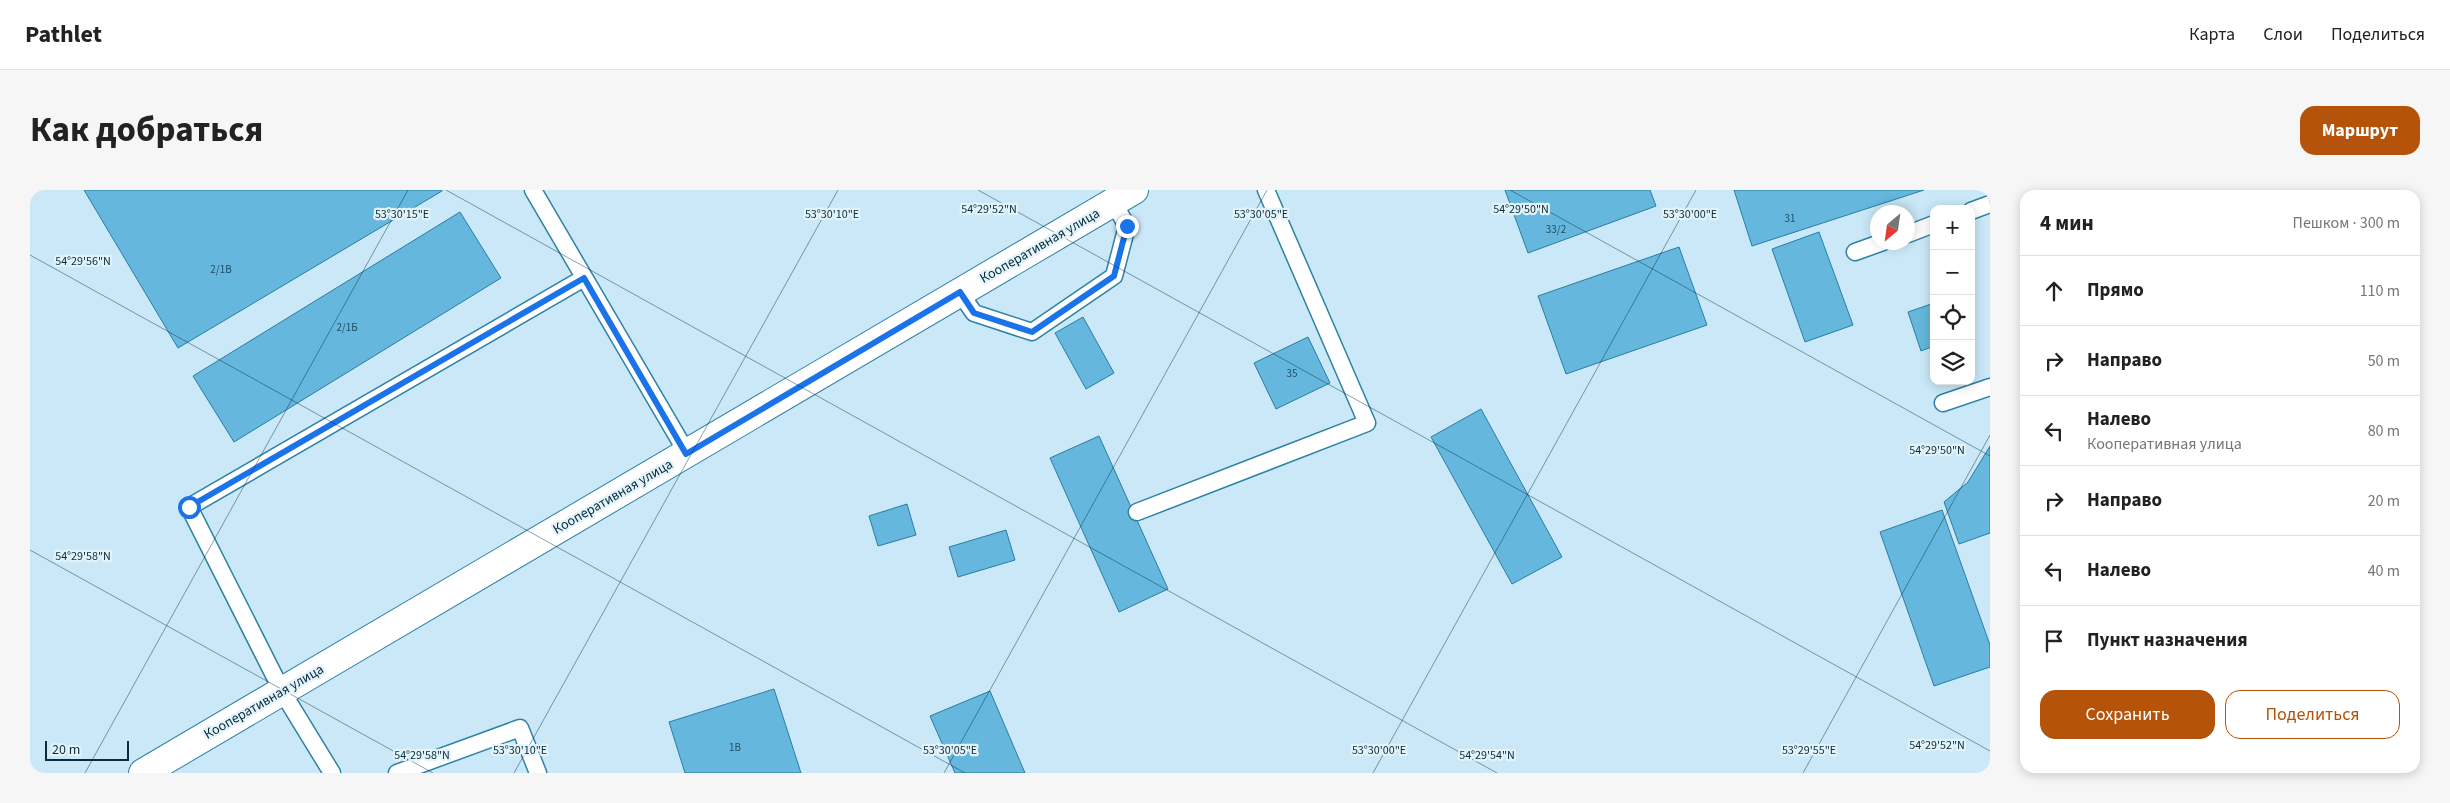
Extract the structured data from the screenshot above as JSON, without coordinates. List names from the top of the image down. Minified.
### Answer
{"streets":{"main road":["Кооперативная улица"]},"house_numbers":["31","33/2","2/1В","2/1Б","35","1В"],"scale_bar":"20 m","north":"bottom left","page":{"header":"Pathlet","nav":["Карта","Слои","Поделиться"],"title":"Как добраться","buttons":["Маршрут",["Сохранить","Поделиться"]],"heading":["4 мин","Пешком · 300 m"],"map_buttons":["+","−"],"list":[["Прямо","110 m"],["Направо","50 m"],["Налево","Кооперативная улица","80 m"],["Направо","20 m"],["Налево","40 m"],"Пункт назначения"],"scale":"20 m"},"coordinates":["54°29'52\"N","54°29'50\"N","53°30'15\"E","53°30'10\"E","53°30'05\"E","53°30'00\"E","54°29'56\"N","54°29'58\"N","53°29'55\"E","54°29'54\"N"]}
